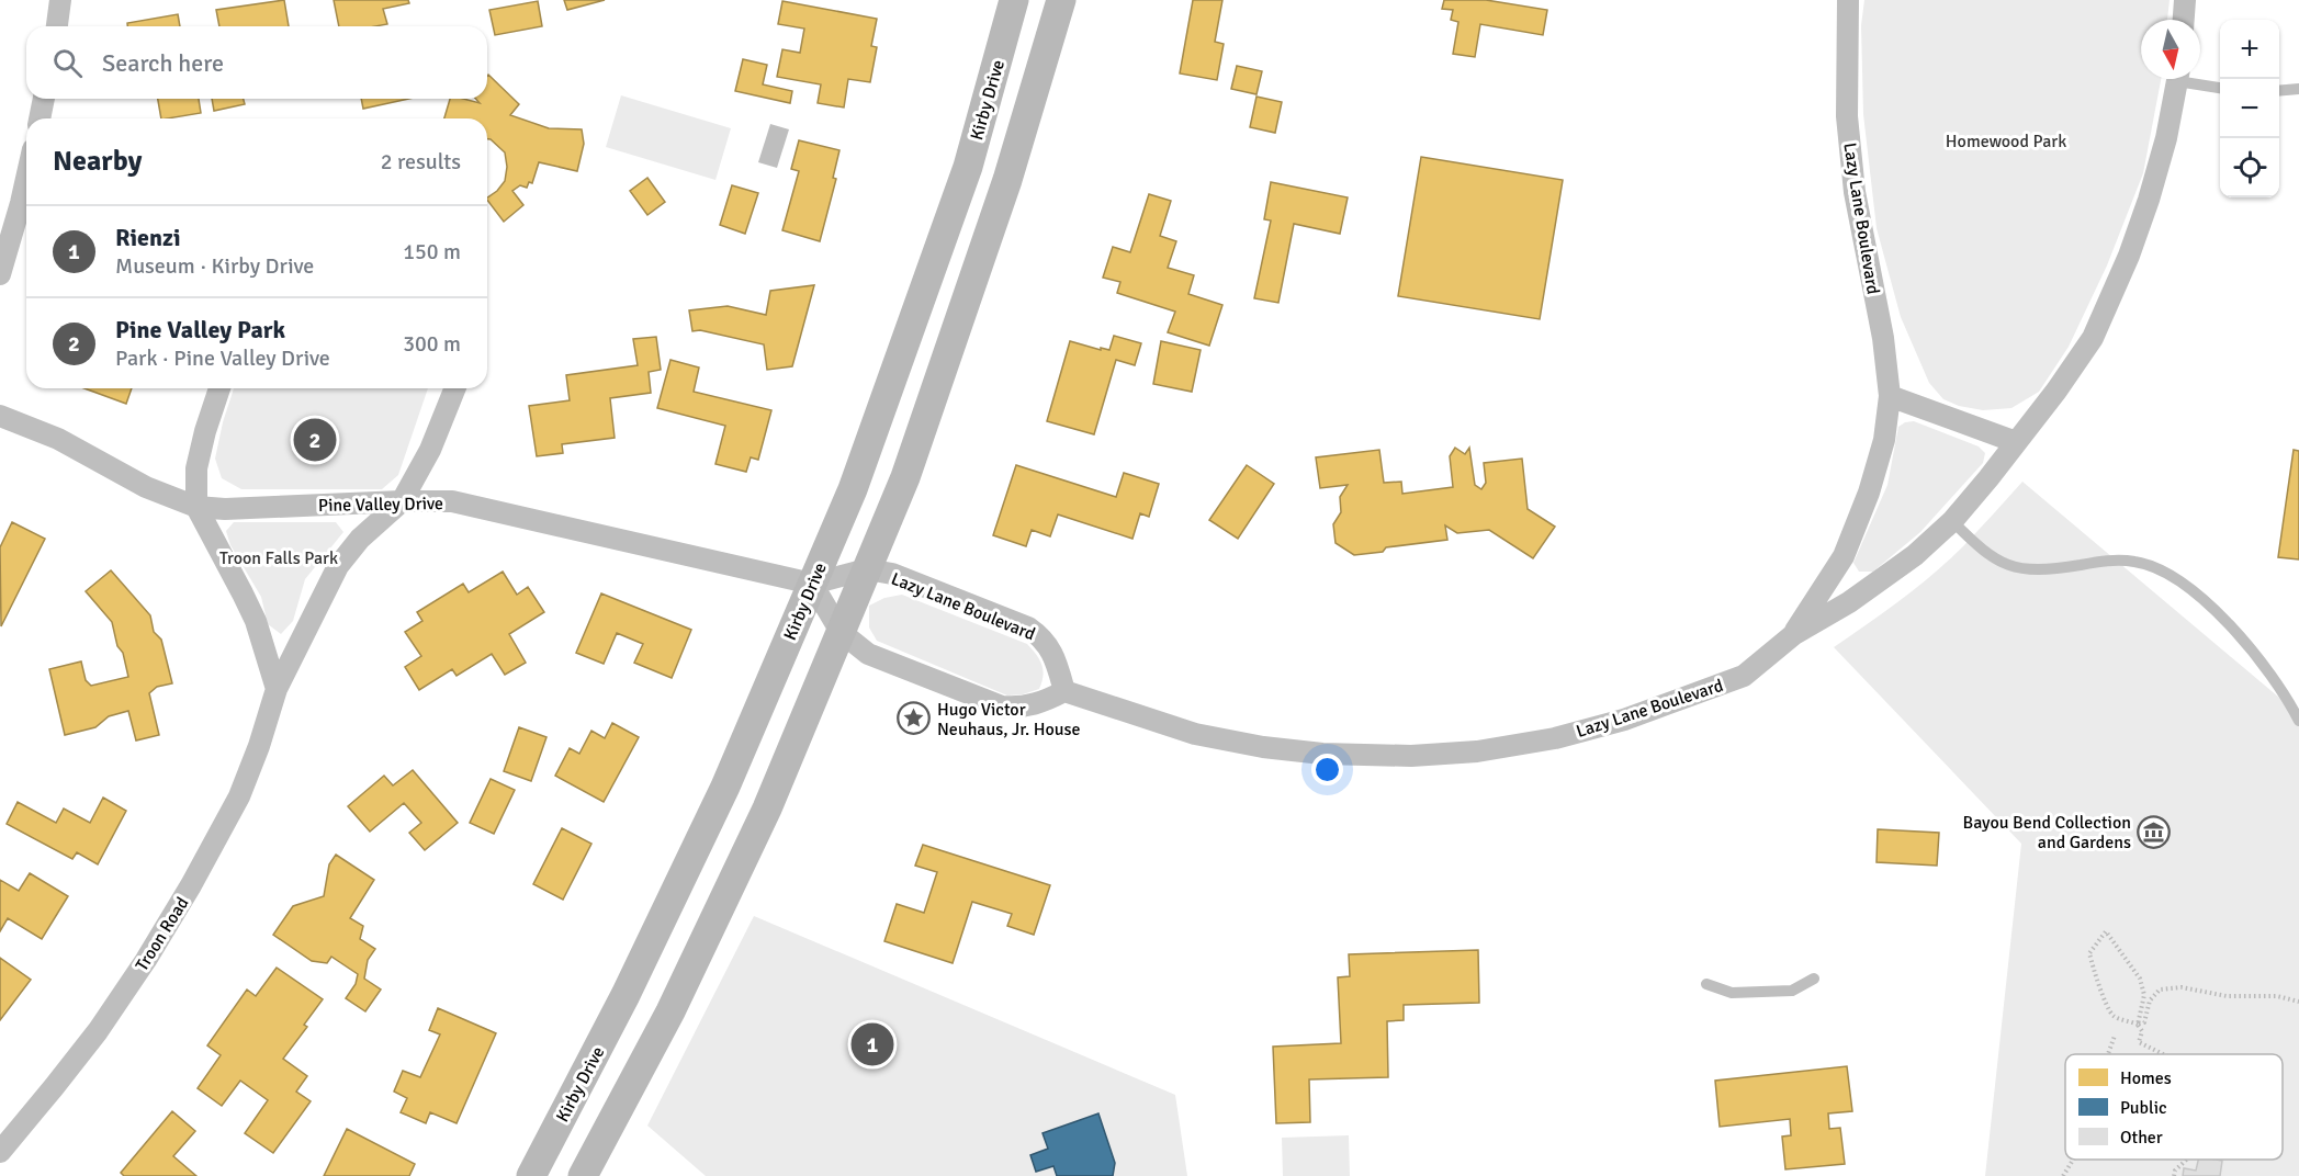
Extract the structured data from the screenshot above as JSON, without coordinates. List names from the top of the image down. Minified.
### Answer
{"streets":{"main road":["Kirby Drive"],"street":["Lazy Lane Boulevard","Pine Valley Drive","Troon Road"]},"crossings":[["Kirby Drive","Pine Valley Drive"],["Pine Valley Drive","Troon Road"]],"parks":["Homewood Park","Troon Falls Park"],"places":{"place":["Hugo Victor Neuhaus, Jr. House"],"museum":["Bayou Bend Collection and Gardens"]},"legend":["Homes","Public","Other"],"north":"bottom","page":{"map_buttons":["+","−"],"search":"Search here","heading":["Nearby","2 results"],"list":[{"mark":"1","name":"Rienzi","note":"Museum · Kirby Drive","value":"150 m"},{"mark":"2","name":"Pine Valley Park","note":"Park · Pine Valley Drive","value":"300 m"}],"pins":["2","1"]}}
